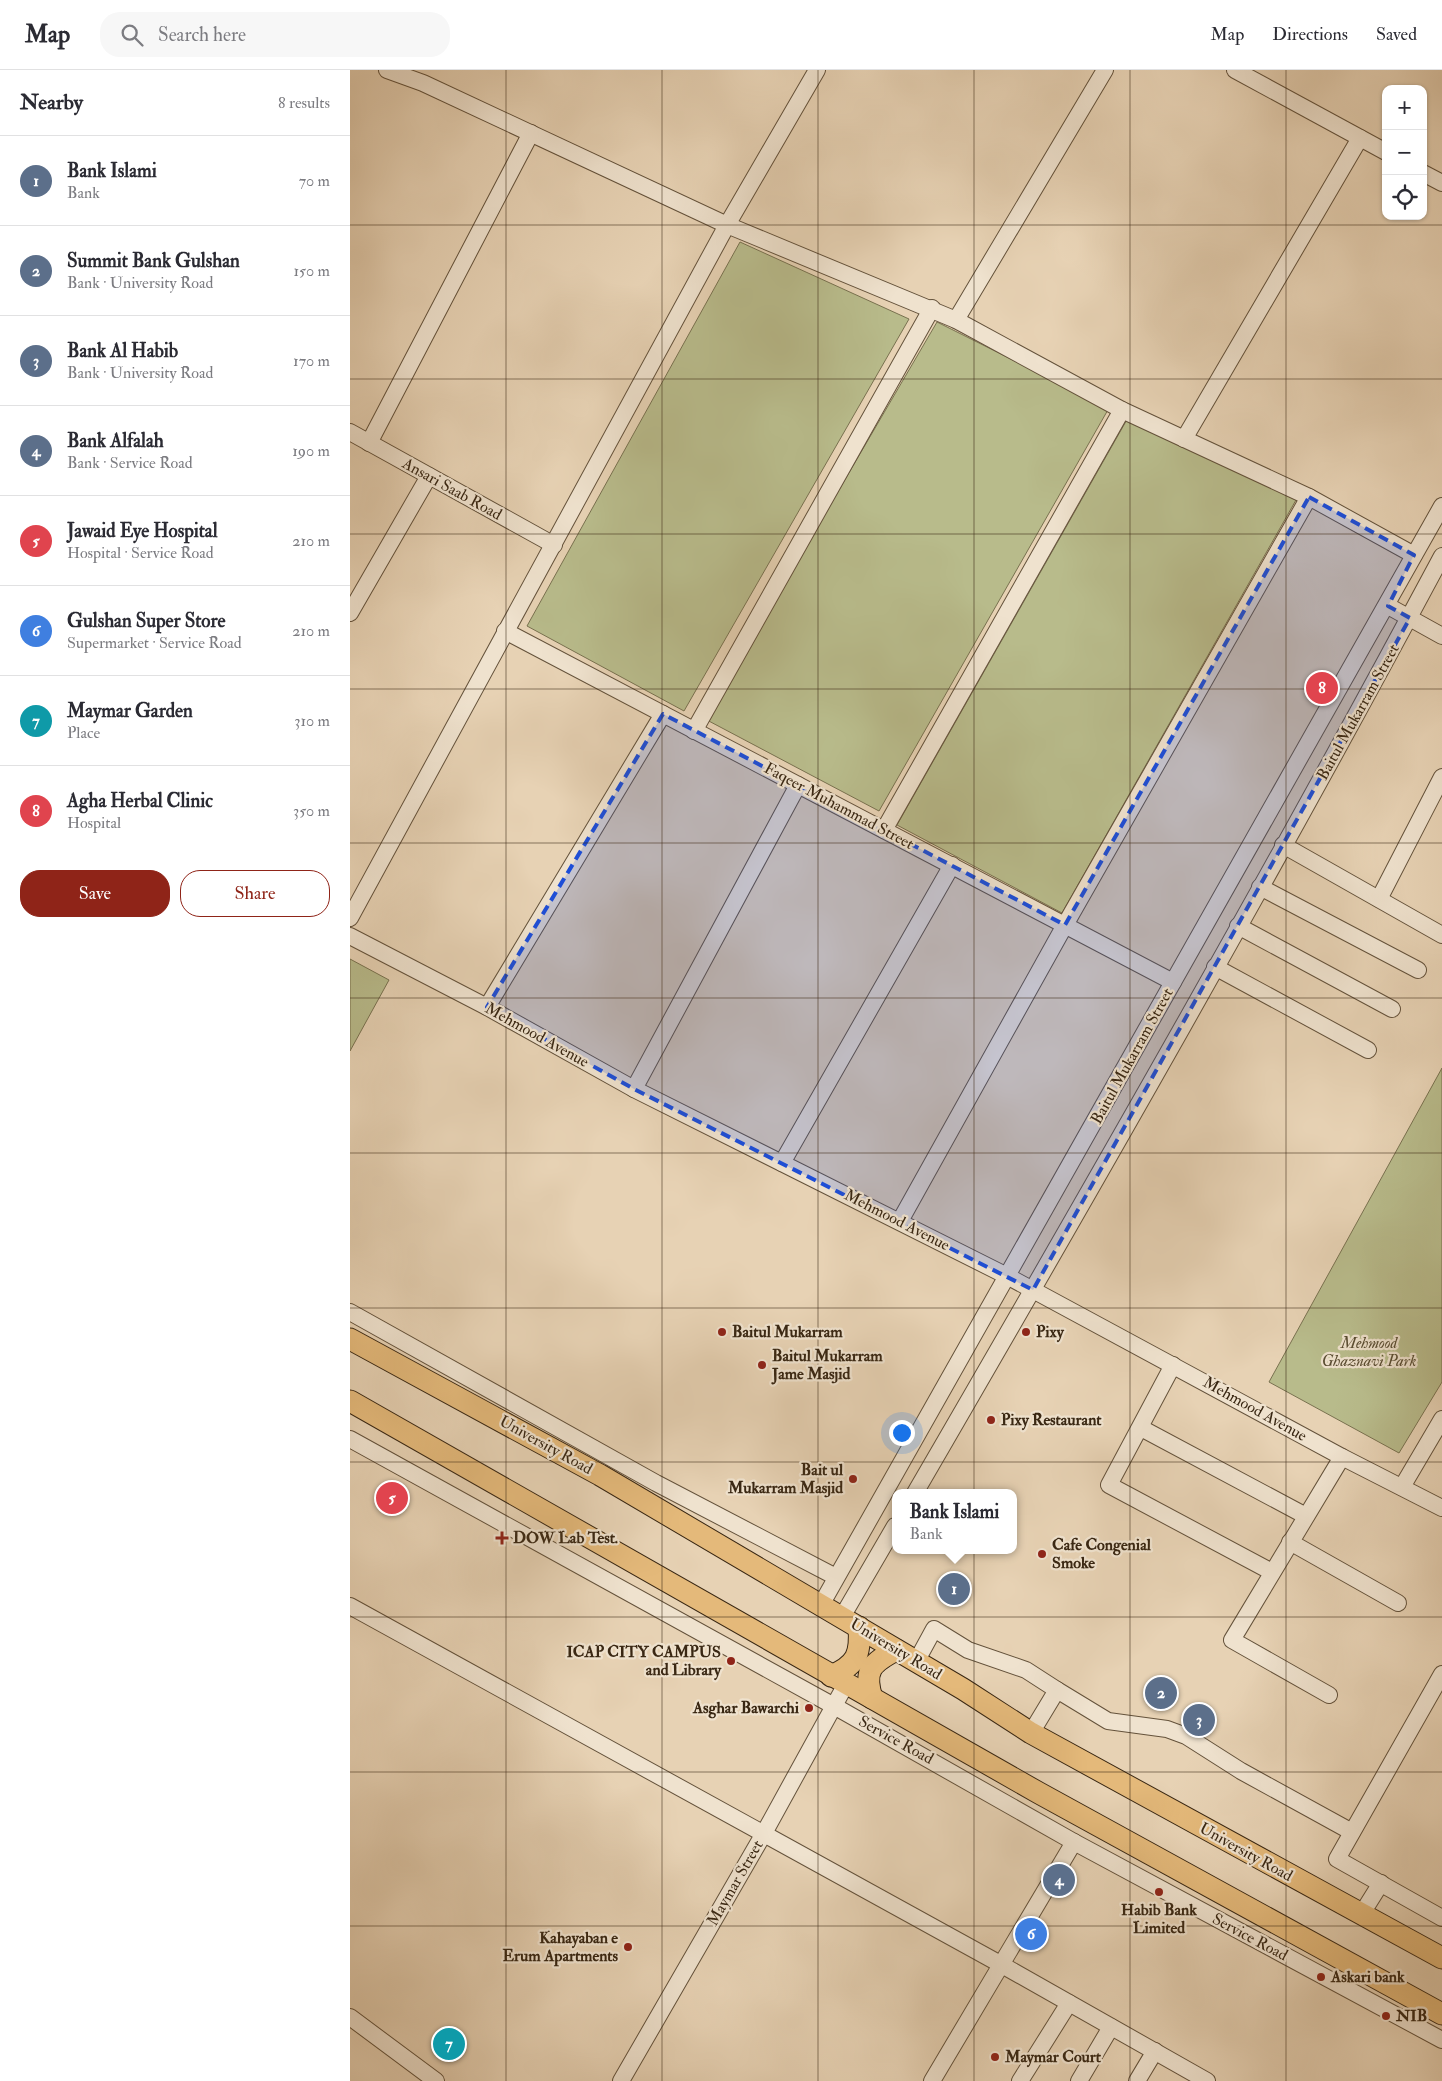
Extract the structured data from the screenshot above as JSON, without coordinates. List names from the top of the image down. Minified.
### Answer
{"streets":{"main road":["University Road"],"street":["Ansari Saab Road","Baitul Mukarram Street","Faqeer Muhammad Street","Mehmood Avenue","Service Road","Maymar Street"]},"crossings":[["Baitul Mukarram Street","Faqeer Muhammad Street"],["Baitul Mukarram Street","Mehmood Avenue"],["Baitul Mukarram Street","University Road"],["Service Road","Maymar Street"]],"parks":["Mehmood Ghaznavi Park"],"places":{"other":["Baitul Mukarram","Pixy","Baitul Mukarram Jame Masjid","Pixy Restaurant","Bait ul Mukarram Masjid","Cafe Congenial Smoke","ICAP CITY CAMPUS and Library","Asghar Bawarchi","Habib Bank Limited","Kahayaban e Erum Apartments","Askari bank","NIB","Maymar Court"],"health":["DOW Lab Test."]},"page":{"header":"Map","search":"Search here","nav":["Map","Directions","Saved"],"heading":["Nearby","8 results"],"map_buttons":["+","−"],"list":[{"mark":"1","name":"Bank Islami","note":"Bank","value":"70 m"},{"mark":"2","name":"Summit Bank Gulshan","note":"Bank · University Road","value":"150 m"},{"mark":"3","name":"Bank Al Habib","note":"Bank · University Road","value":"170 m"},{"mark":"4","name":"Bank Alfalah","note":"Bank · Service Road","value":"190 m"},{"mark":"5","name":"Jawaid Eye Hospital","note":"Hospital · Service Road","value":"210 m"},{"mark":"6","name":"Gulshan Super Store","note":"Supermarket · Service Road","value":"210 m"},{"mark":"7","name":"Maymar Garden","note":"Place","value":"310 m"},{"mark":"8","name":"Agha Herbal Clinic","note":"Hospital","value":"350 m"}],"pins":["8","5","1","2","3","4","6","7"],"buttons":["Save","Share"],"popup":["Bank Islami","Bank"]}}
